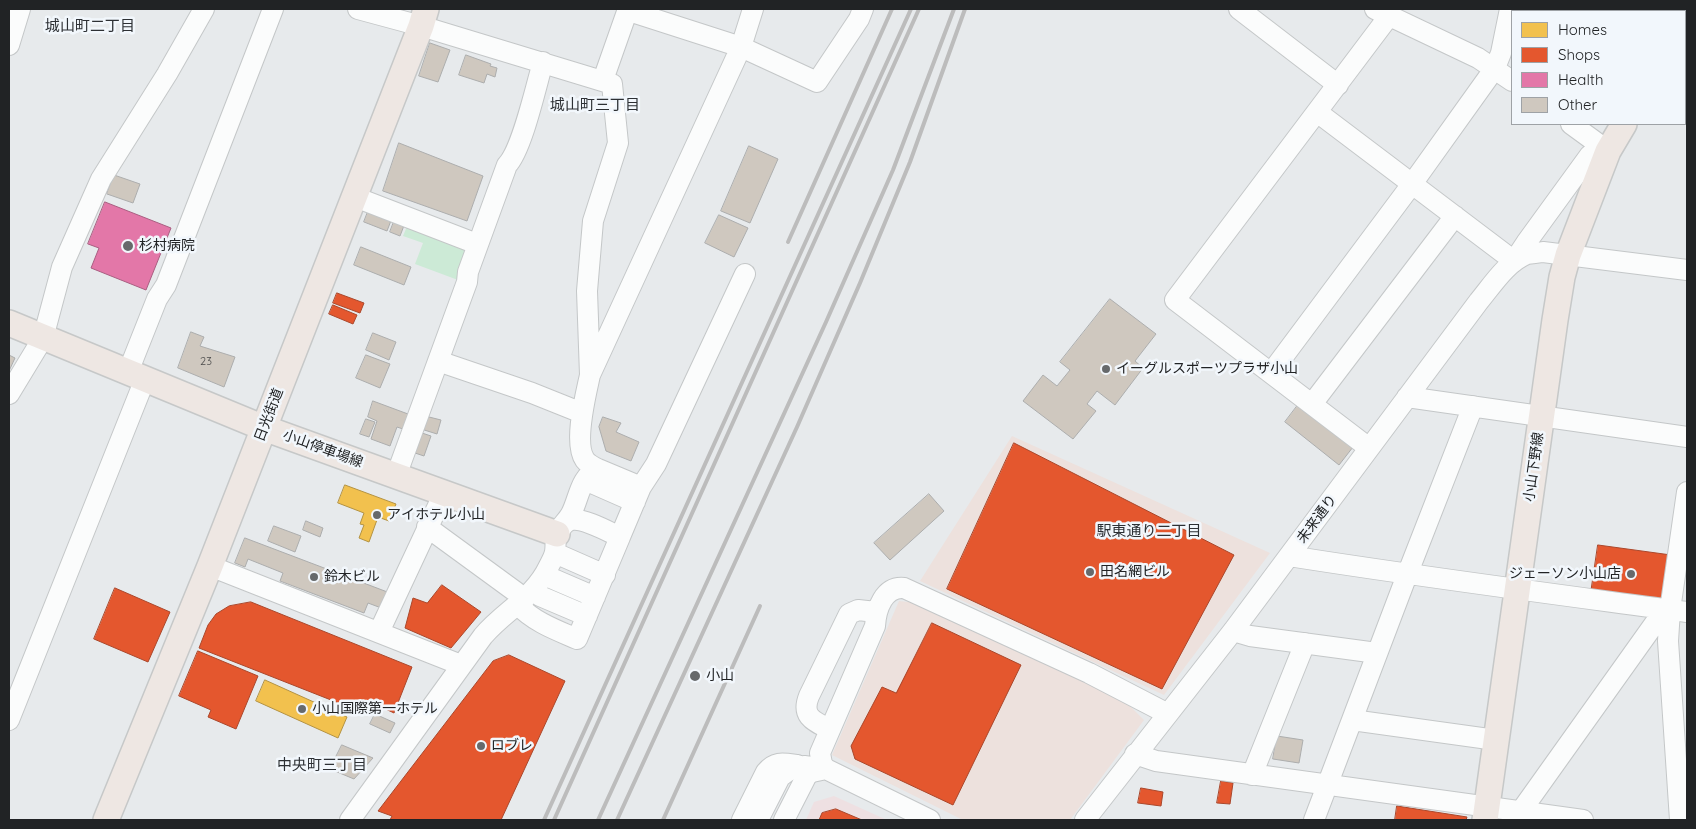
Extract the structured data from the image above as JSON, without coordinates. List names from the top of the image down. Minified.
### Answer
{"streets":{"main road":["日光街道","小山停車場線","小山下野線"],"street":["未来通り"]},"crossings":[["日光街道","小山停車場線"],["小山下野線","未来通り"]],"districts":["城山町二丁目","城山町三丁目","駅東通り二丁目","中央町三丁目"],"places":["杉村病院","イーグルスポーツプラザ小山","アイホテル小山","田名網ビル","ジェーソン小山店","鈴木ビル","小山","小山国際第一ホテル","ロブレ"],"house_numbers":["23"],"legend":["Homes","Shops","Health","Other"]}
